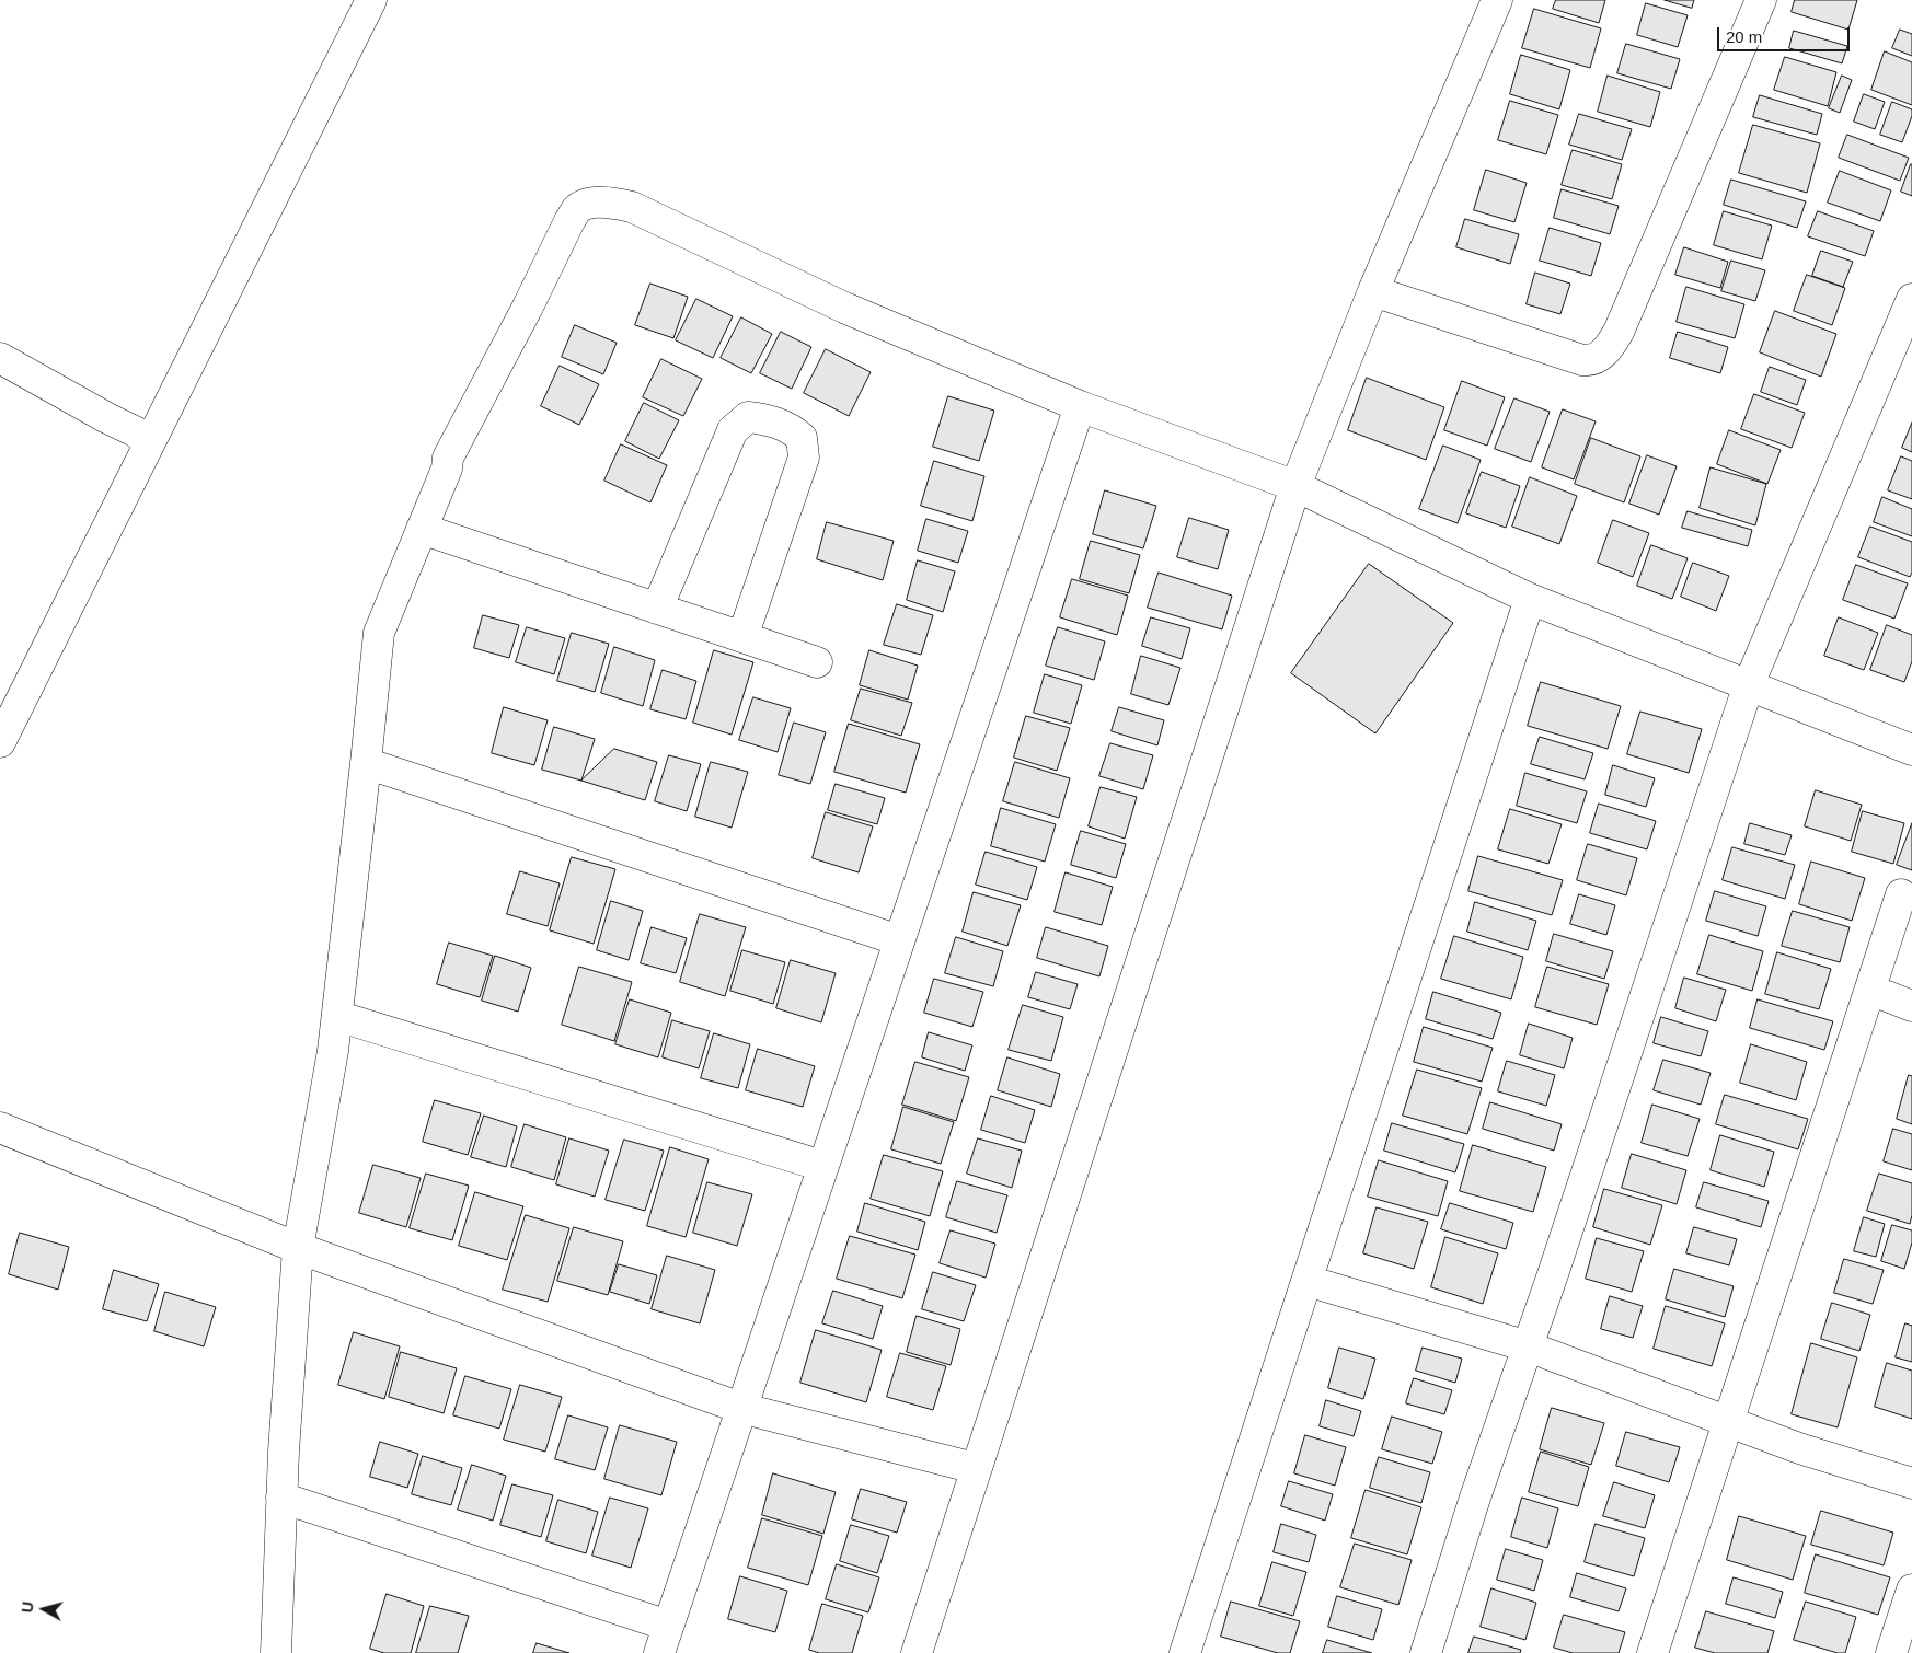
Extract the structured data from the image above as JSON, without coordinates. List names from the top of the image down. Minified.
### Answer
{"scale_bar":"20 m","north":"left"}
